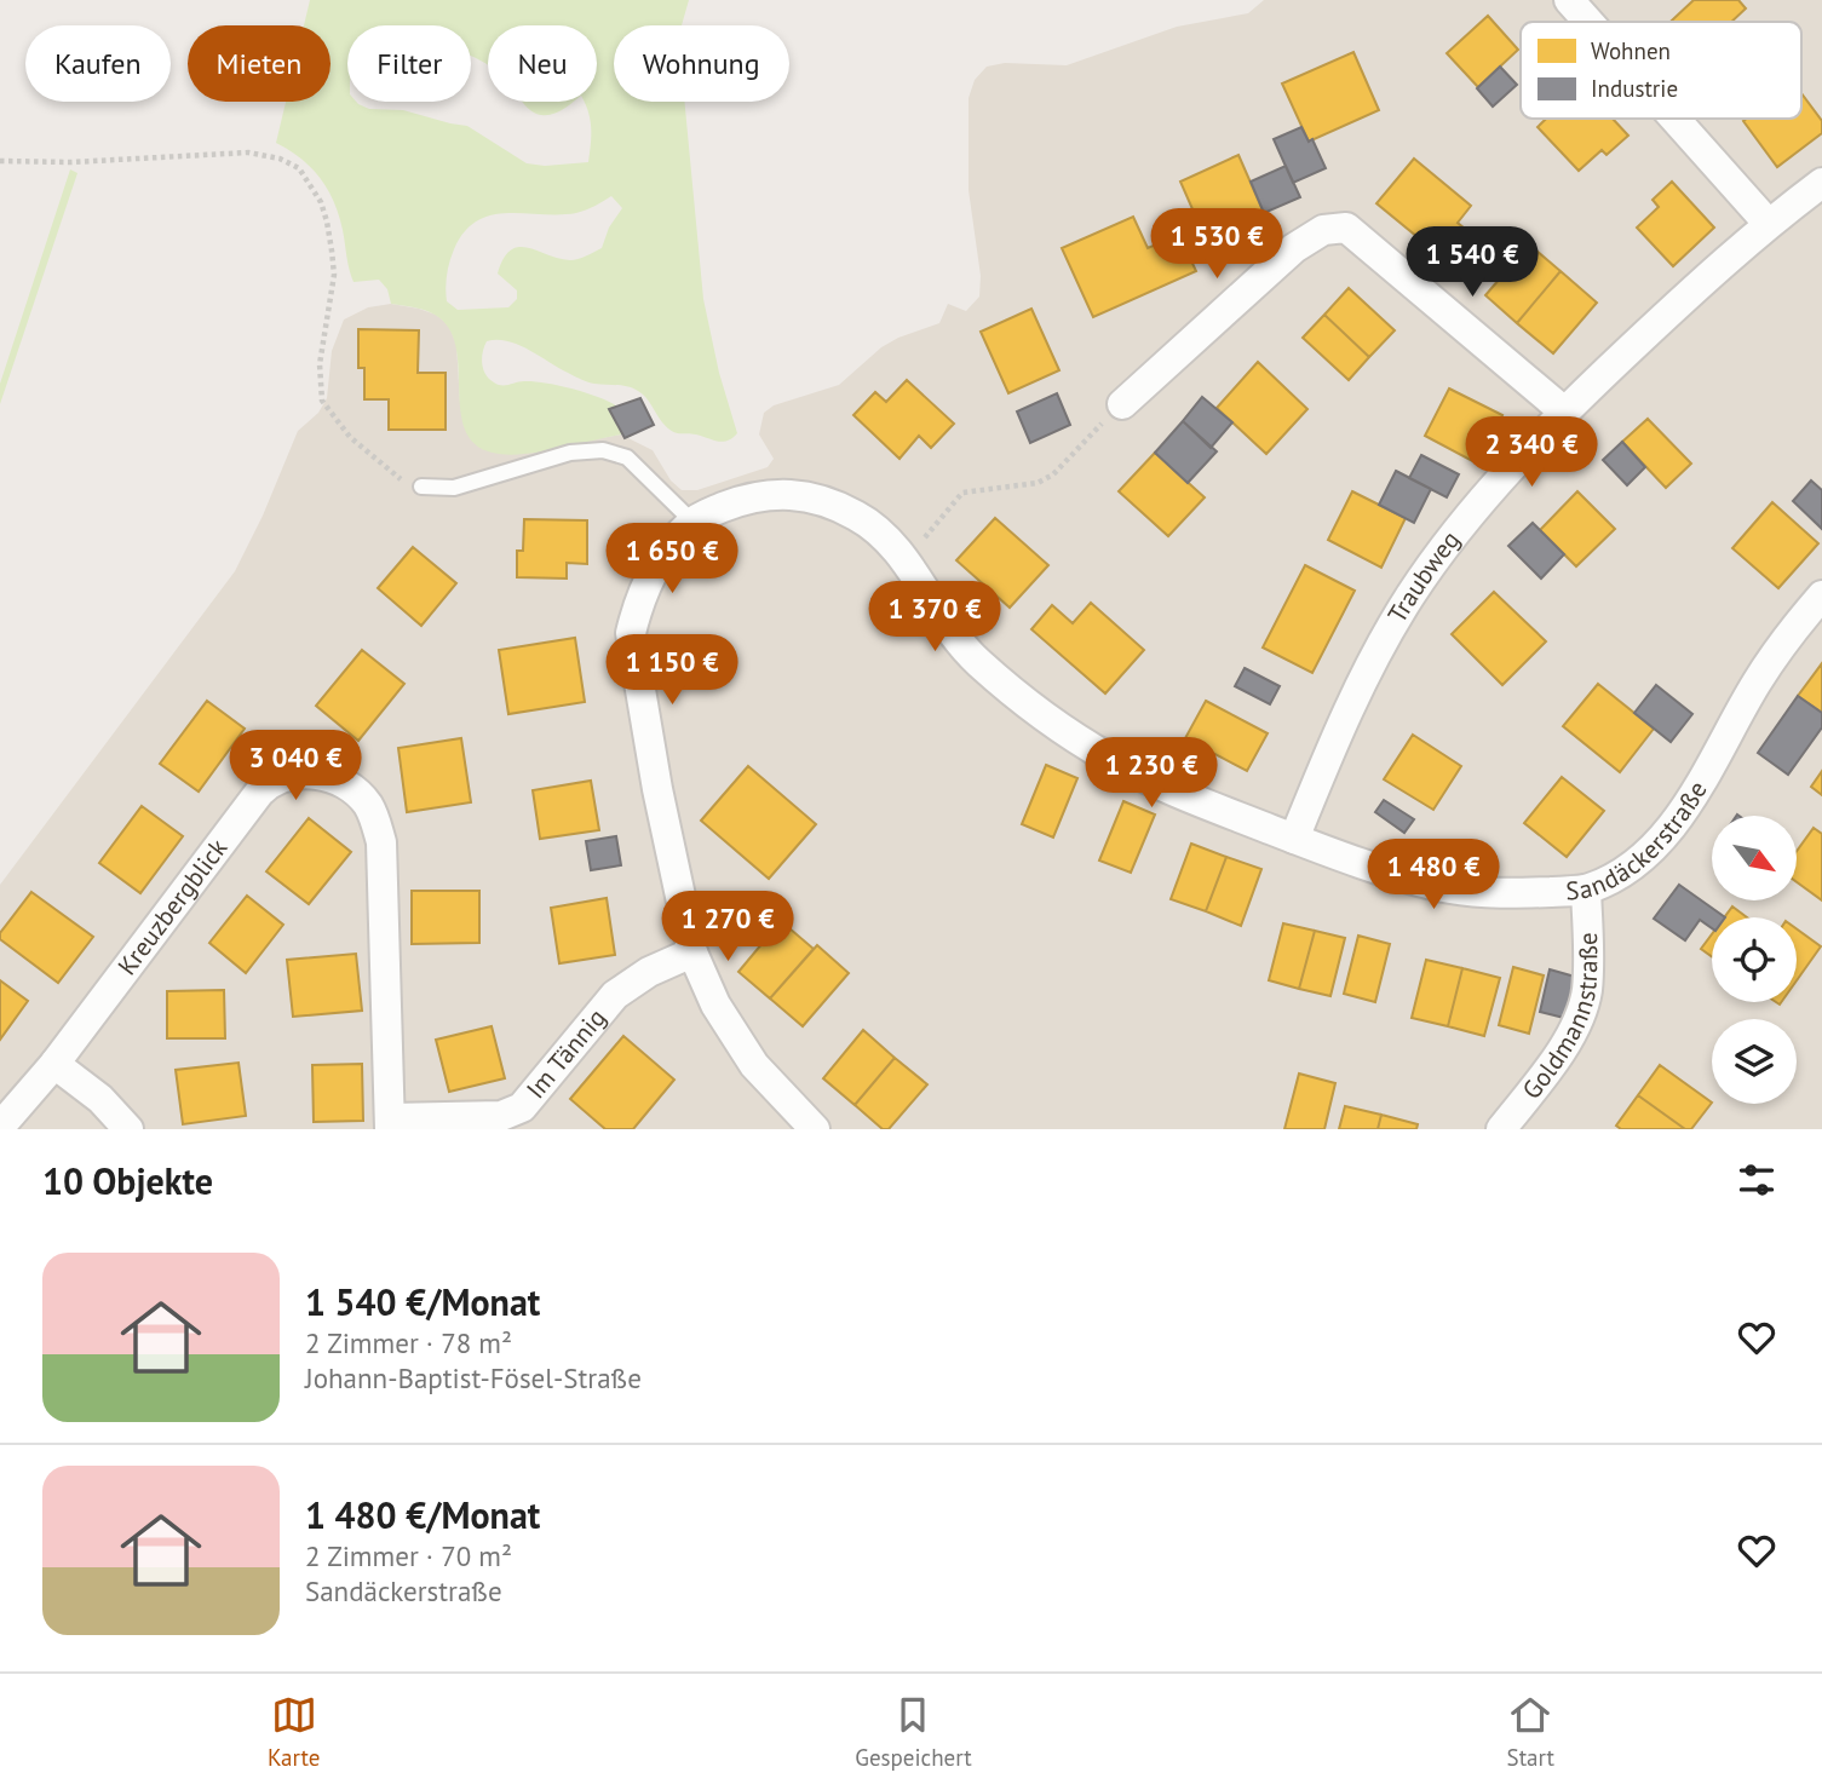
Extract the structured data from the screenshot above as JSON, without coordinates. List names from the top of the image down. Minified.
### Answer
{"streets":{"street":["Traubweg","Sandäckerstraße","Kreuzbergblick","Goldmannstraße","Im Tännig"]},"crossings":[["Traubweg","Sandäckerstraße"],["Sandäckerstraße","Goldmannstraße"],["Kreuzbergblick","Im Tännig"]],"legend":["Wohnen","Industrie"],"north":"bottom right","page":{"chip":["Kaufen","Mieten","Filter","Neu","Wohnung"],"price":["1 530 €","1 540 €","2 340 €","1 650 €","1 370 €","1 150 €","3 040 €","1 230 €","1 480 €","1 270 €"],"heading":"10 Objekte","list":[{"name":"1 540 €/Monat","note":"2 Zimmer · 78 m² · Johann-Baptist-Fösel-Straße"},{"name":"1 480 €/Monat","note":"2 Zimmer · 70 m² · Sandäckerstraße"}],"tabs":["Karte","Gespeichert","Start"]}}
